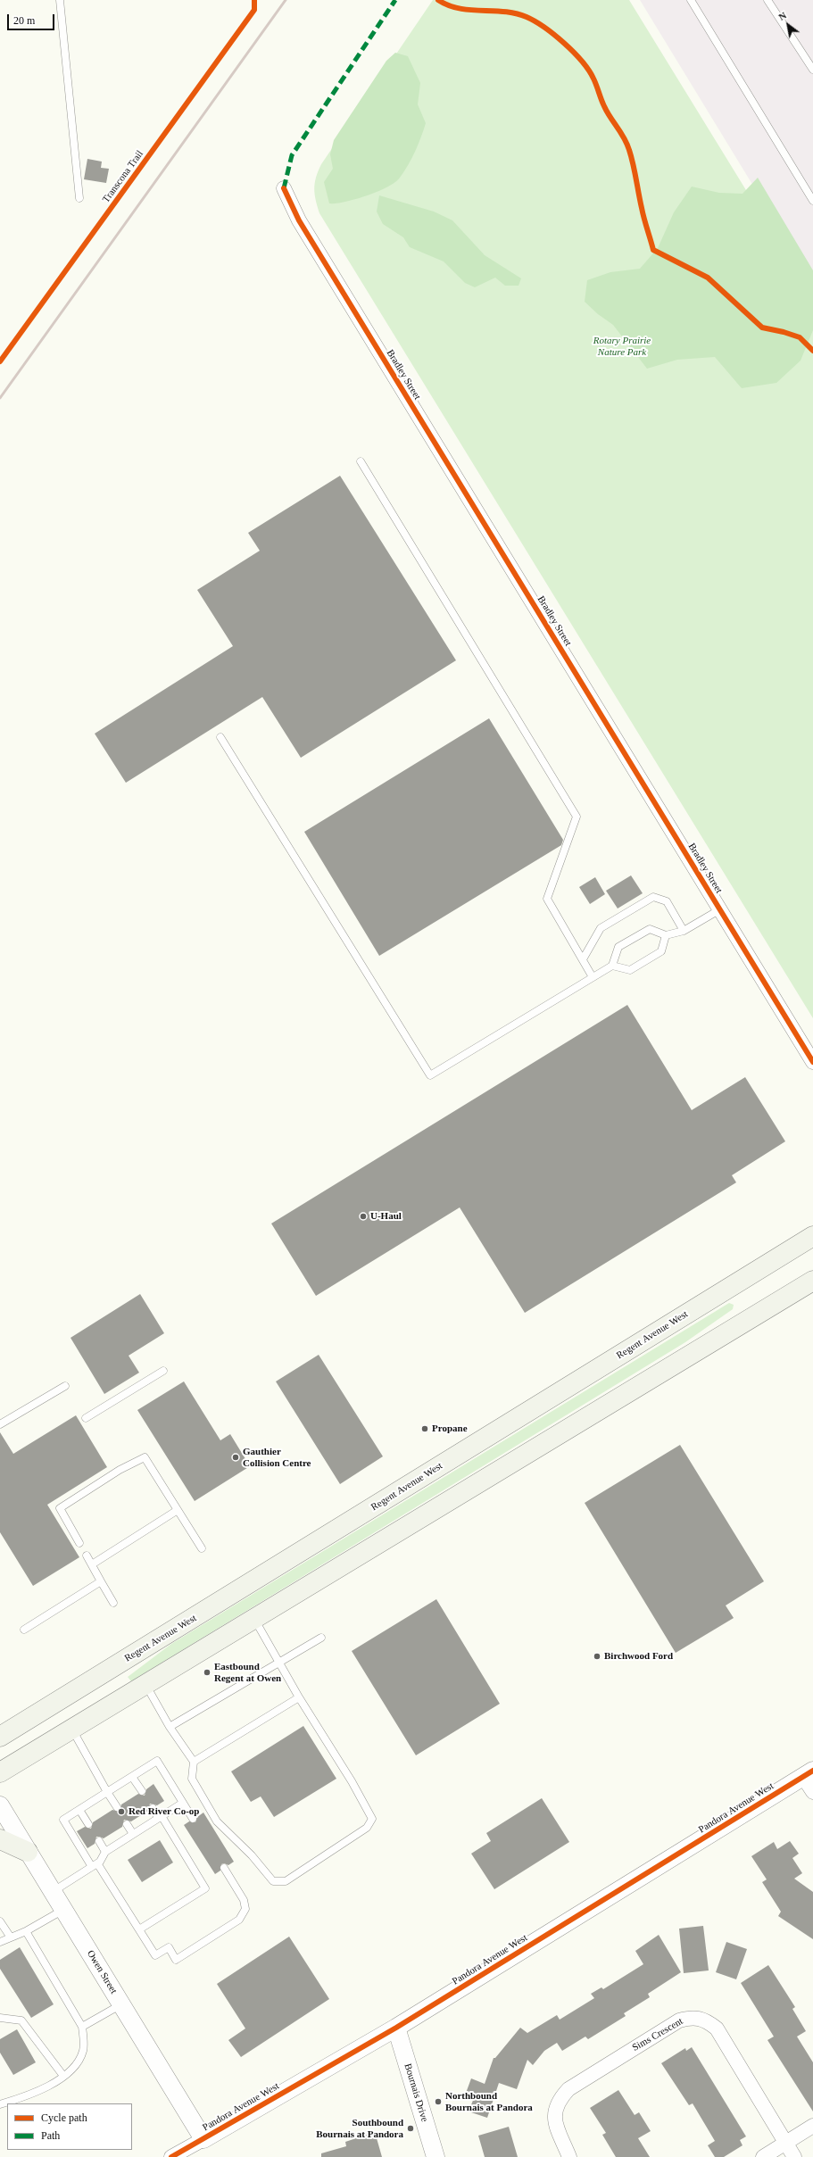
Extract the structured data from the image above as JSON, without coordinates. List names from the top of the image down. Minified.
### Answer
{"streets":{"main road":["Regent Avenue West"],"street":["Bradley Street","Pandora Avenue West","Owen Street","Sims Crescent","Bournais Drive"],"cycle path":["Transcona Trail"]},"crossings":[["Pandora Avenue West","Owen Street"],["Pandora Avenue West","Bournais Drive"]],"parks":["Rotary Prairie Nature Park"],"places":["U-Haul","Propane","Gauthier Collision Centre","Birchwood Ford","Eastbound Regent at Owen","Red River Co-op","Northbound Bournais at Pandora","Southbound Bournais at Pandora"],"legend":["Cycle path","Path"],"scale_bar":"20 m","north":"top left"}
